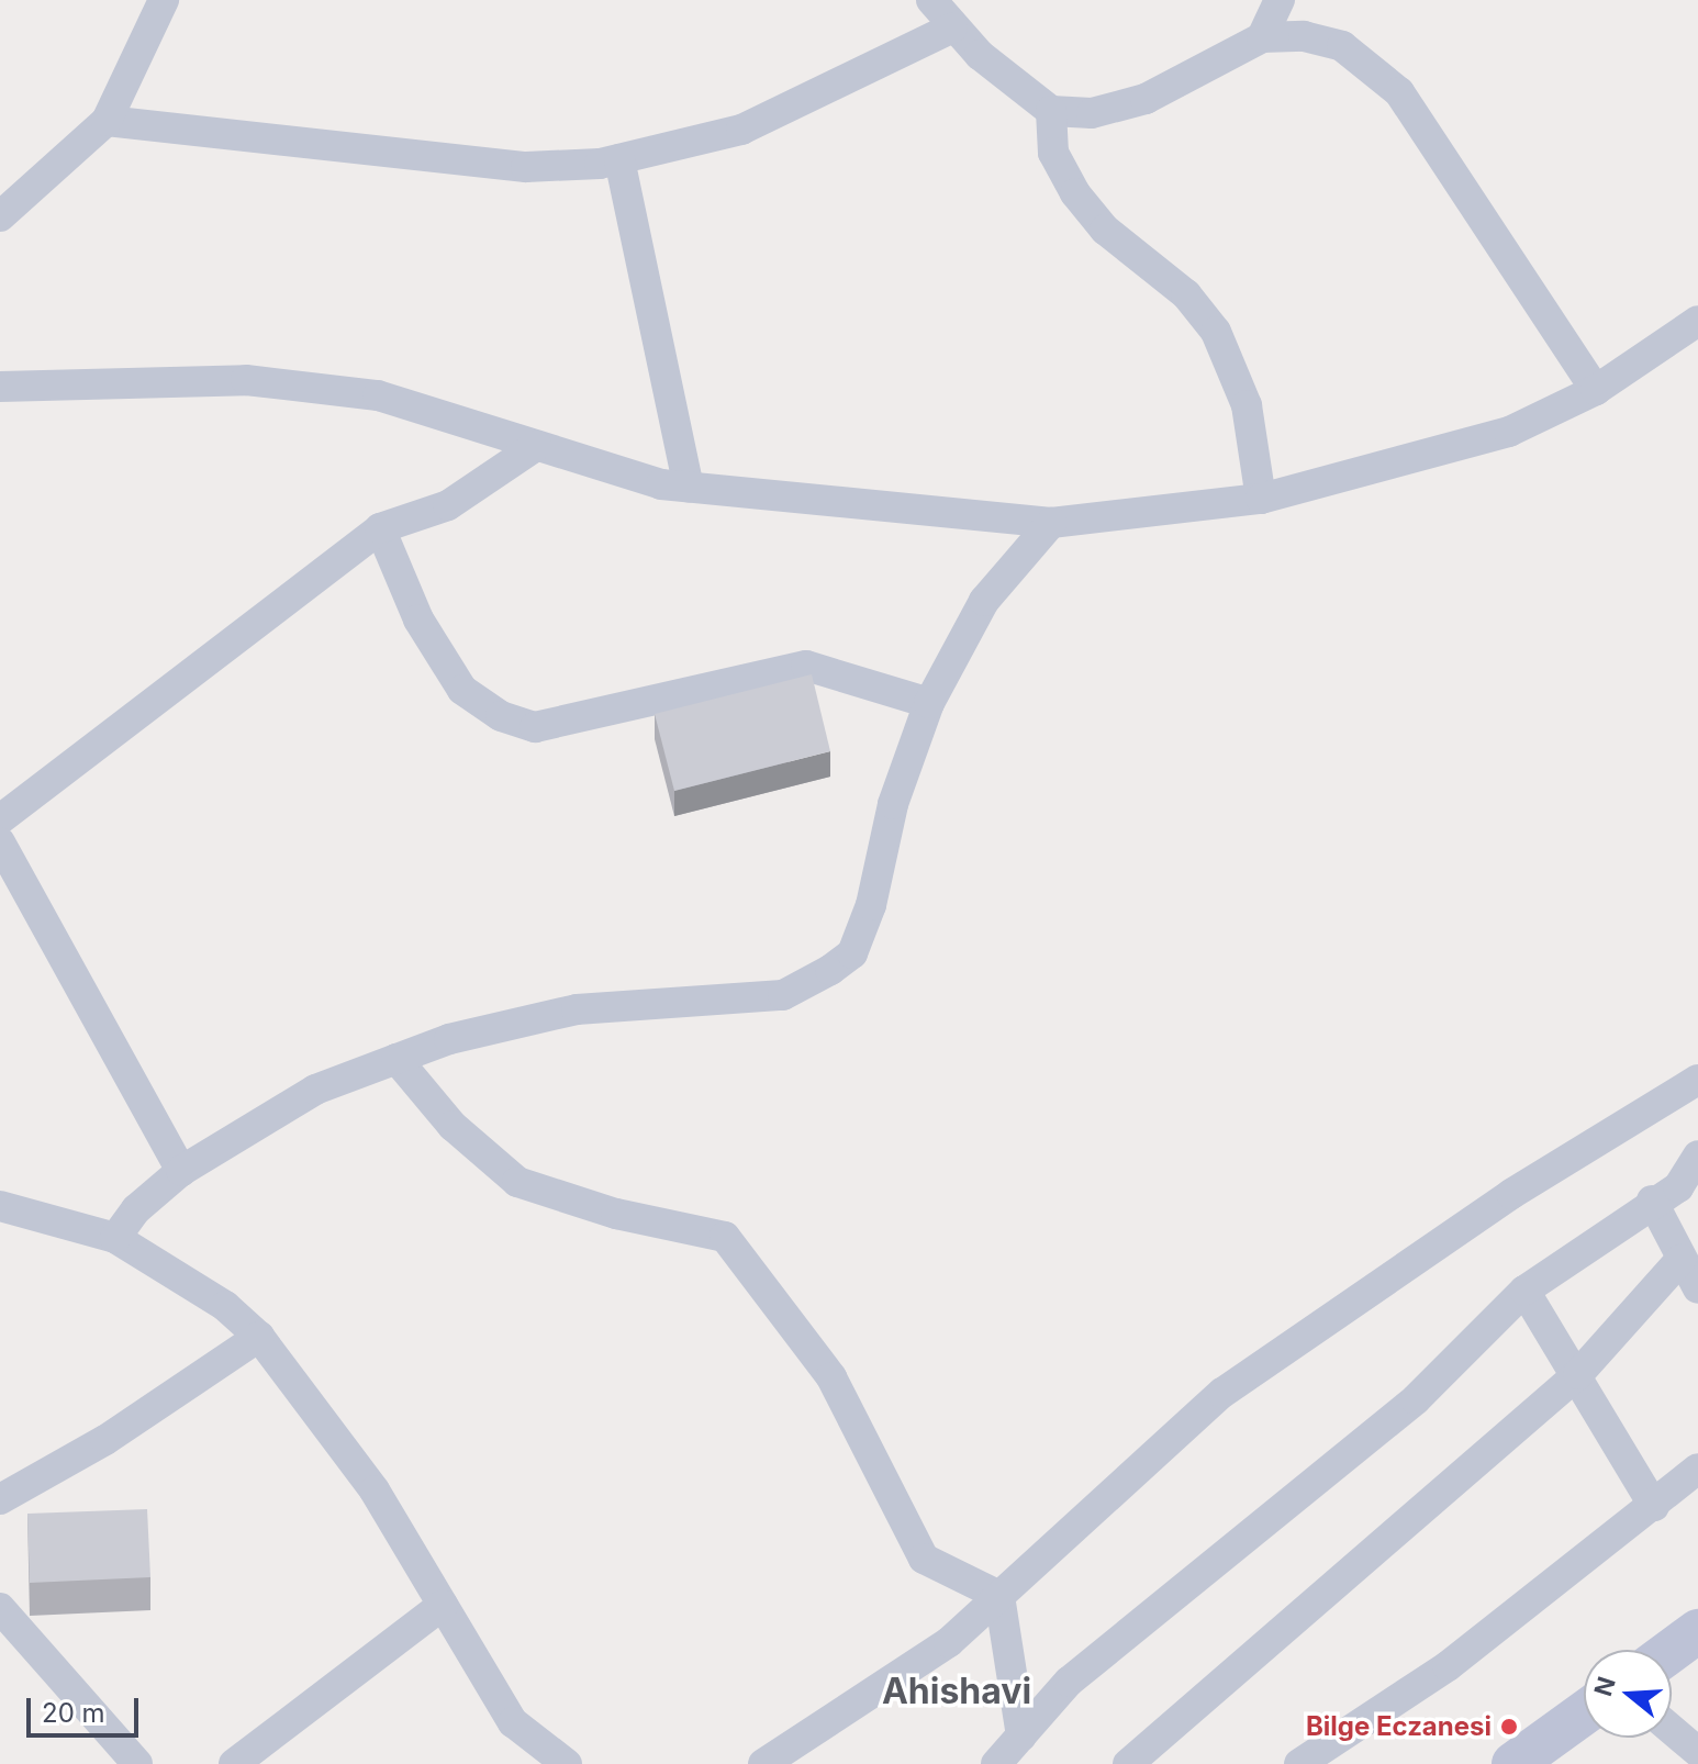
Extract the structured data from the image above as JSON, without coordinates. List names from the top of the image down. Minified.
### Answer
{"districts":["Ahishavi"],"places":["Bilge Eczanesi"],"scale_bar":"20 m","north":"left"}
